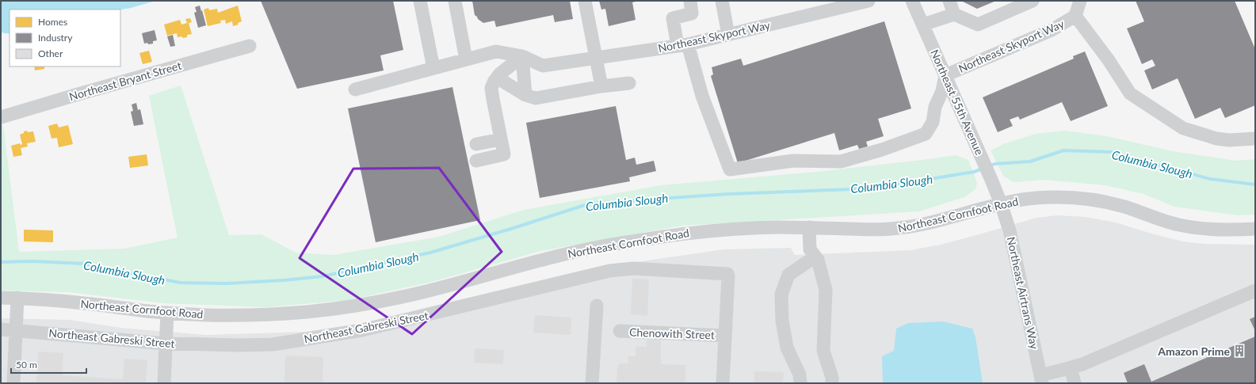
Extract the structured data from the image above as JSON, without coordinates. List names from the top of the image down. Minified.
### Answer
{"streets":{"street":["Northeast Skyport Way","Northeast Bryant Street","Northeast 55th Avenue","Northeast Cornfoot Road","Northeast Airtrans Way","Northeast Gabreski Street","Chenowith Street"]},"crossings":[["Northeast Skyport Way","Northeast 55th Avenue"],["Northeast 55th Avenue","Northeast Cornfoot Road"],["Northeast 55th Avenue","Northeast Airtrans Way"],["Northeast Cornfoot Road","Northeast Airtrans Way"],["Northeast Gabreski Street","Chenowith Street"]],"water":["Columbia Slough"],"places":{"building":["Amazon Prime"]},"legend":["Homes","Industry","Other"],"scale_bar":"50 m"}
